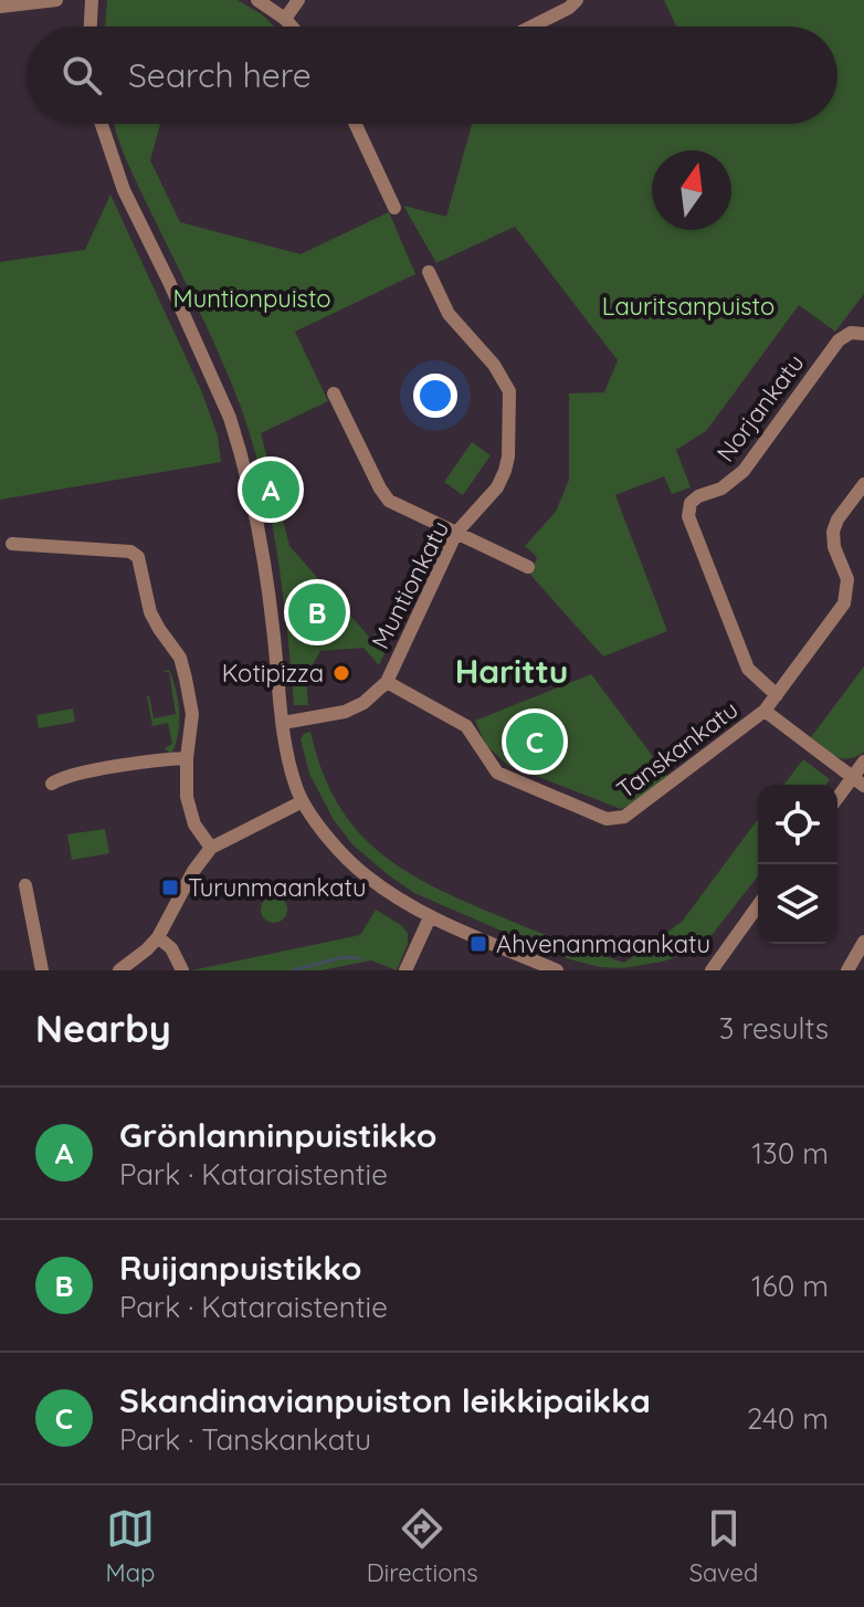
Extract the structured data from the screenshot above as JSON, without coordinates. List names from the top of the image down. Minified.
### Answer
{"streets":{"street":["Norjankatu","Muntionkatu","Tanskankatu"]},"crossings":[["Norjankatu","Tanskankatu"],["Muntionkatu","Tanskankatu"]],"districts":["Harittu"],"parks":["Muntionpuisto","Lauritsanpuisto"],"places":{"other":["Kotipizza"],"transit":["Turunmaankatu","Ahvenanmaankatu"]},"north":"top","page":{"search":"Search here","pins":["A","B","C"],"heading":["Nearby","3 results"],"list":[{"mark":"A","name":"Grönlanninpuistikko","note":"Park · Kataraistentie","value":"130 m"},{"mark":"B","name":"Ruijanpuistikko","note":"Park · Kataraistentie","value":"160 m"},{"mark":"C","name":"Skandinavianpuiston leikkipaikka","note":"Park · Tanskankatu","value":"240 m"}],"nav":["Map","Directions","Saved"]}}
